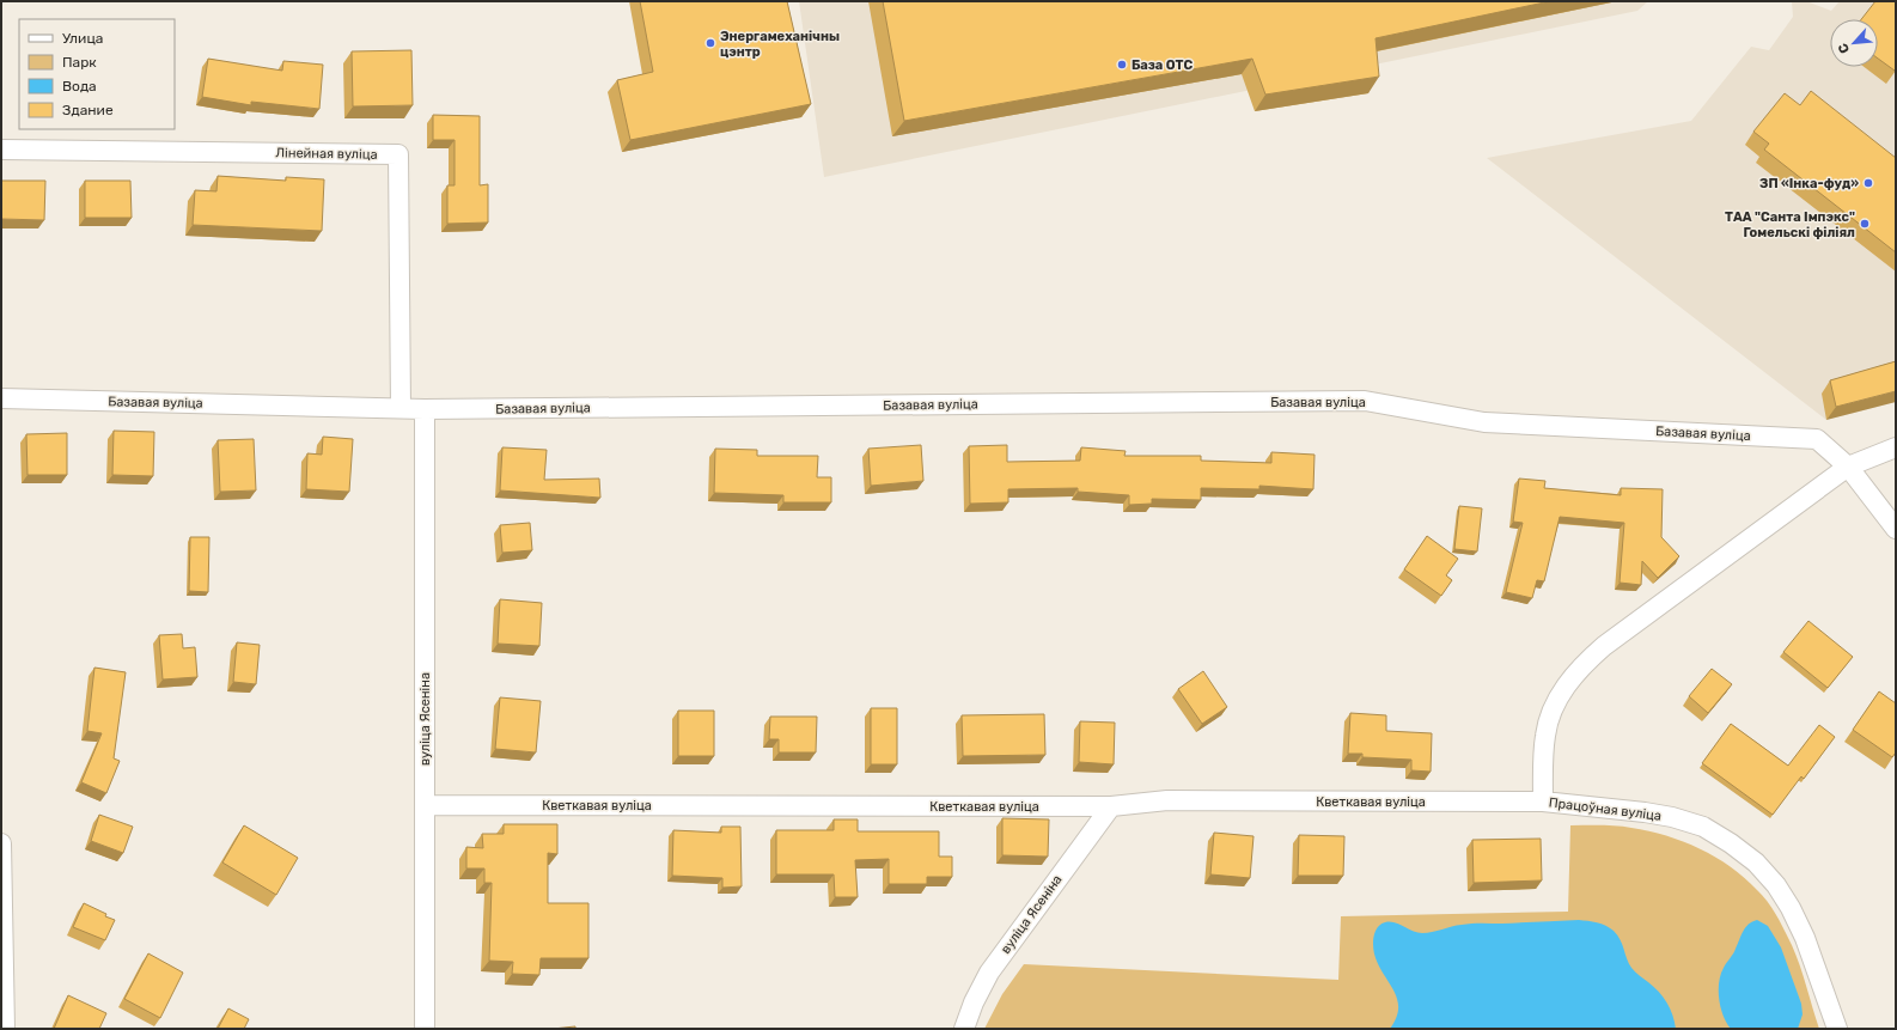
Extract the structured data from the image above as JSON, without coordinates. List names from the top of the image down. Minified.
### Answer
{"streets":{"street":["Лінейная вуліца","Базавая вуліца","вуліца Ясеніна","Кветкавая вуліца","Працоўная вуліца"]},"crossings":[["Лінейная вуліца","Базавая вуліца"],["Базавая вуліца","вуліца Ясеніна"],["вуліца Ясеніна","Кветкавая вуліца"],["Кветкавая вуліца","Працоўная вуліца"]],"places":["Энергамеханічны цэнтр","База ОТС","ЗП «Інка-фуд»","ТАА \"Санта Імпэкс\" Гомельскі філіял"],"legend":["Улица","Парк","Вода","Здание"],"north":"bottom left"}
